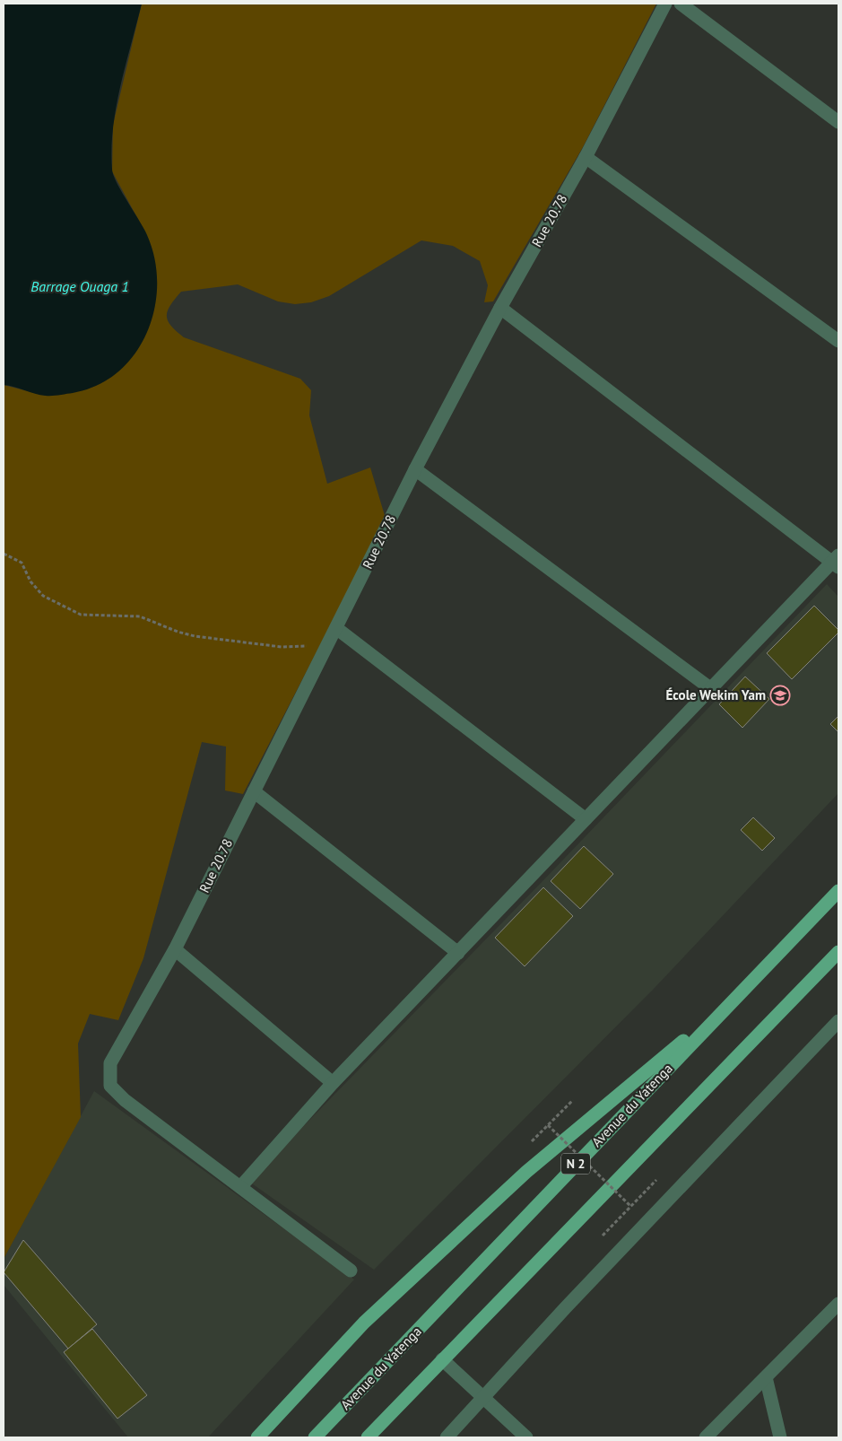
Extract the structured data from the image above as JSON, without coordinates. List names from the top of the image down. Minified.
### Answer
{"streets":{"main road":["Avenue du Yatenga","N 2"],"street":["Rue 20.78"]},"water":["Barrage Ouaga 1"],"places":{"school or university":["École Wekim Yam"]}}
